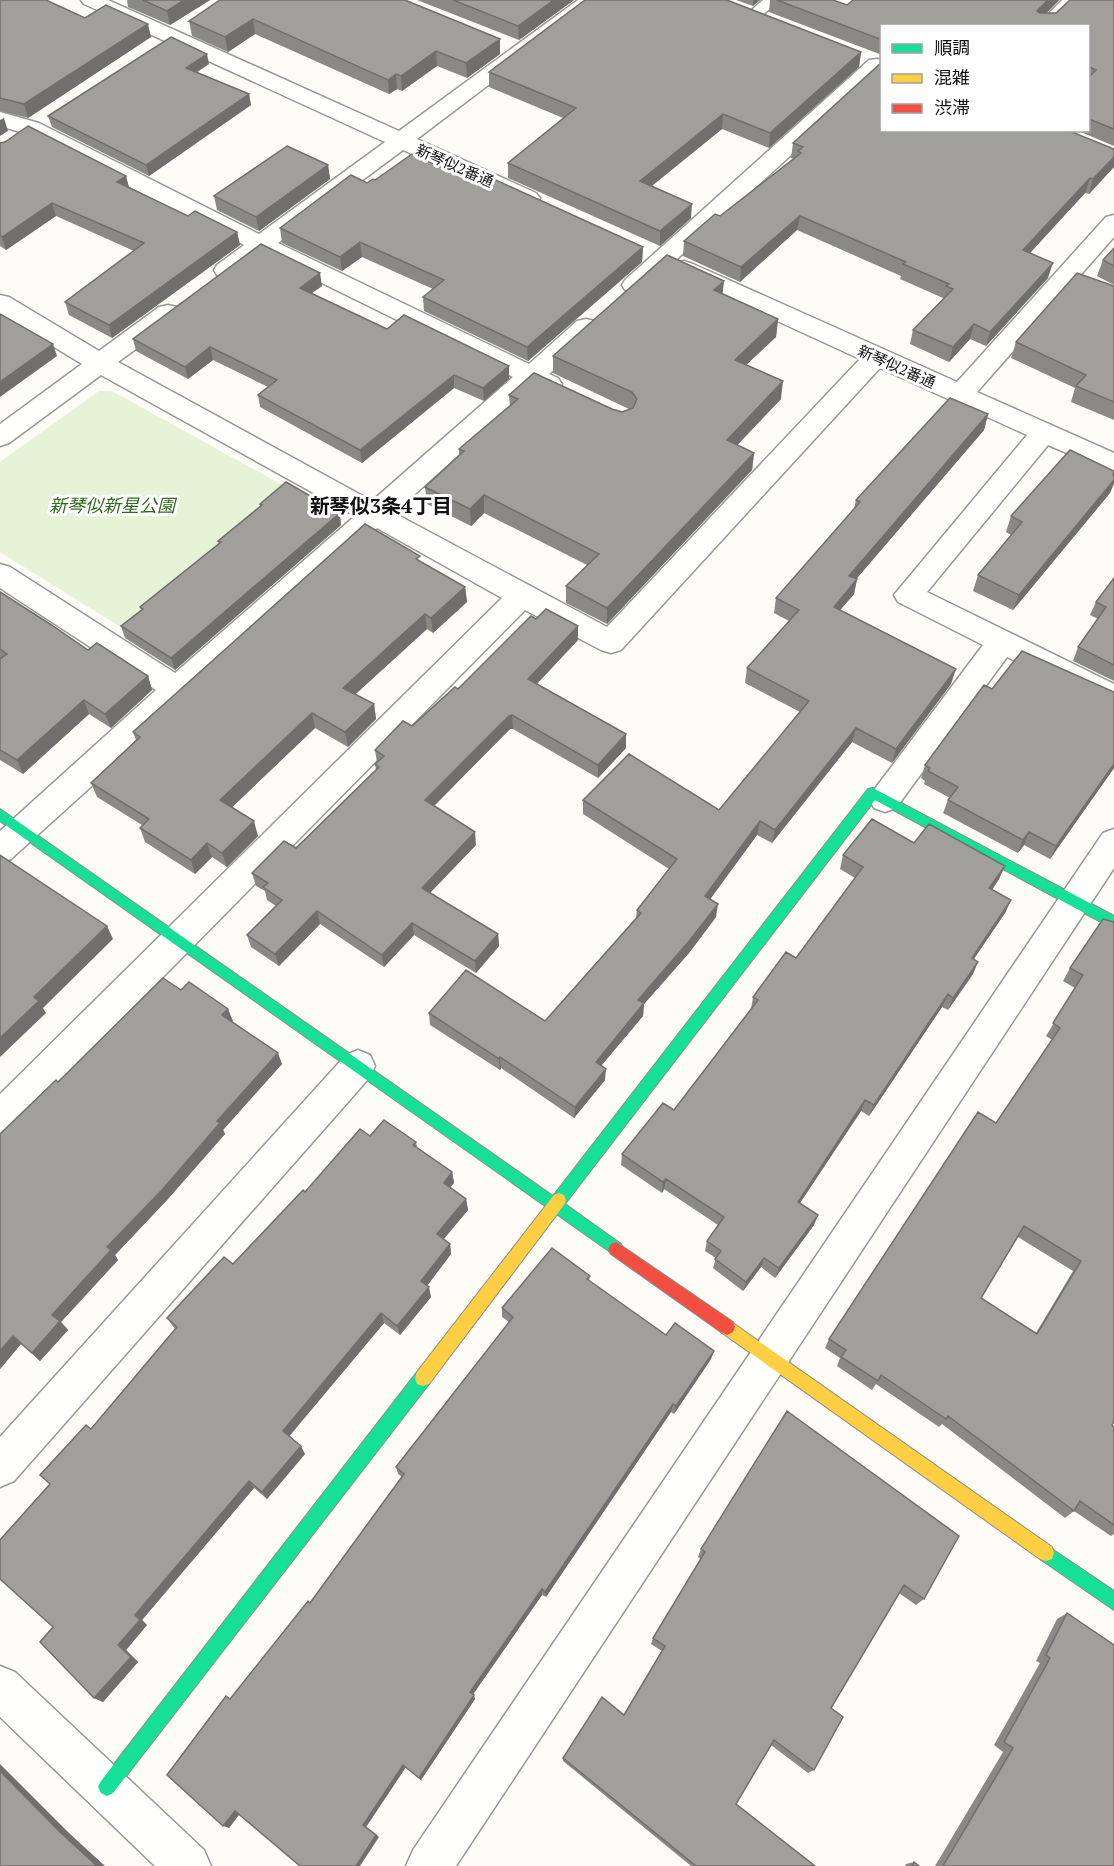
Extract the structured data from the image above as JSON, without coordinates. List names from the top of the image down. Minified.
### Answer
{"streets":{"street":["新琴似2番通"]},"districts":["新琴似3条4丁目"],"parks":["新琴似新星公園"],"legend":["順調","混雑","渋滞"]}
